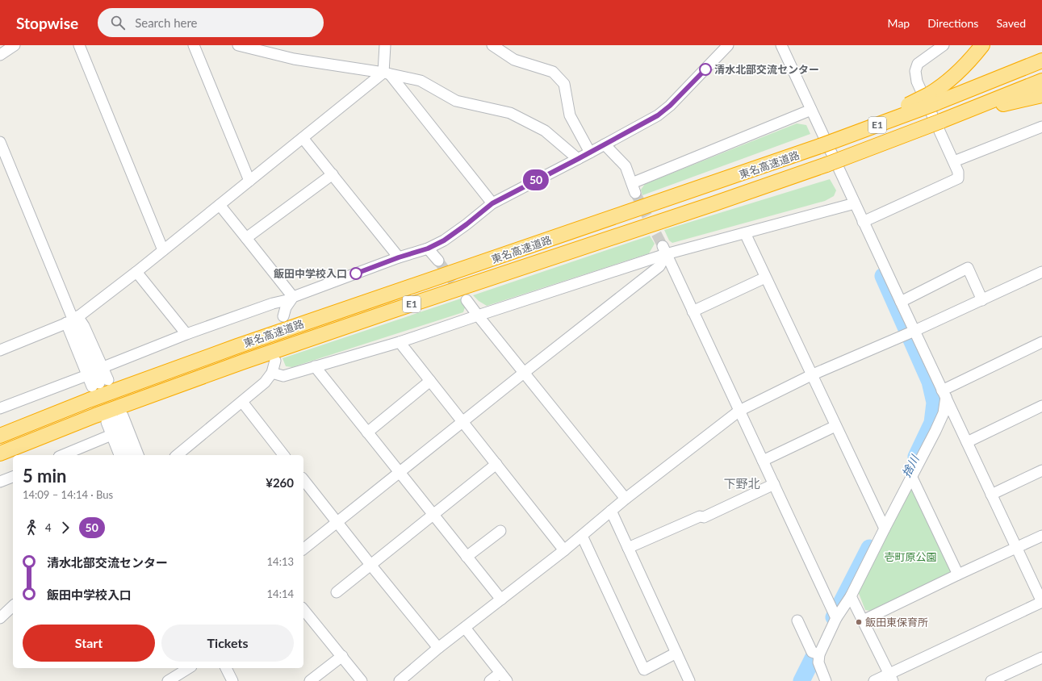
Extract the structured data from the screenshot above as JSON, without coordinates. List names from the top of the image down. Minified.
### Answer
{"streets":{"highway":["E1","東名高速道路"]},"districts":["下野北"],"water":["捨川"],"parks":["壱町原公園"],"places":["清水北部交流センター","飯田中学校入口","飯田東保育所"],"lines":["bus line 50"],"page":{"header":"Stopwise","search":"Search here","nav":["Map","Directions","Saved"],"on_map":"50","heading":["5 min","14:09 – 14:14 · Bus","¥260"],"legs":["4","50"],"list":[{"name":"清水北部交流センター","value":"14:13"},{"name":"飯田中学校入口","value":"14:14"}],"buttons":["Start","Tickets"]}}
